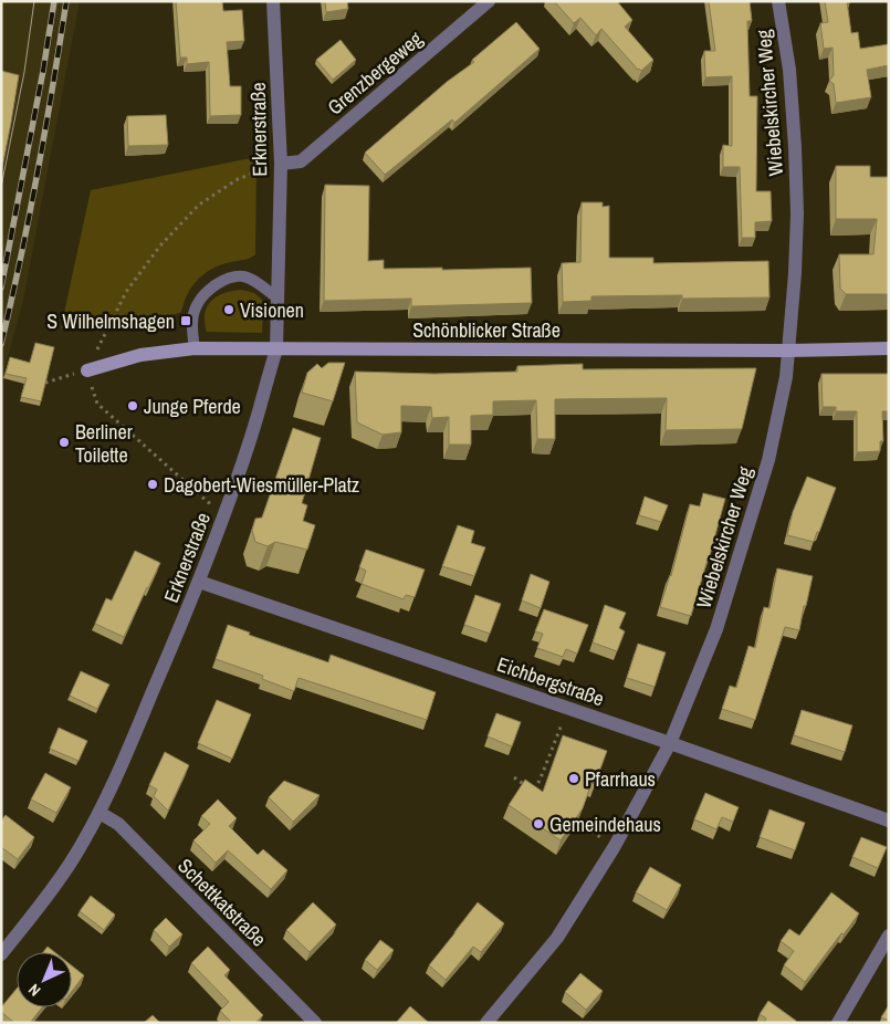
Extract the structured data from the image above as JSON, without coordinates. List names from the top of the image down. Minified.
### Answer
{"streets":{"street":["Grenzbergeweg","Wiebelskircher Weg","Erknerstraße","Schönblicker Straße","Eichbergstraße","Schettkatstraße"]},"crossings":[["Grenzbergeweg","Erknerstraße"],["Wiebelskircher Weg","Schönblicker Straße"],["Wiebelskircher Weg","Eichbergstraße"],["Erknerstraße","Schönblicker Straße"],["Erknerstraße","Eichbergstraße"],["Erknerstraße","Schettkatstraße"]],"places":{"other":["Visionen","Junge Pferde","Berliner Toilette","Dagobert-Wiesmüller-Platz","Pfarrhaus","Gemeindehaus"],"transit":["S Wilhelmshagen"]},"north":"bottom left"}
